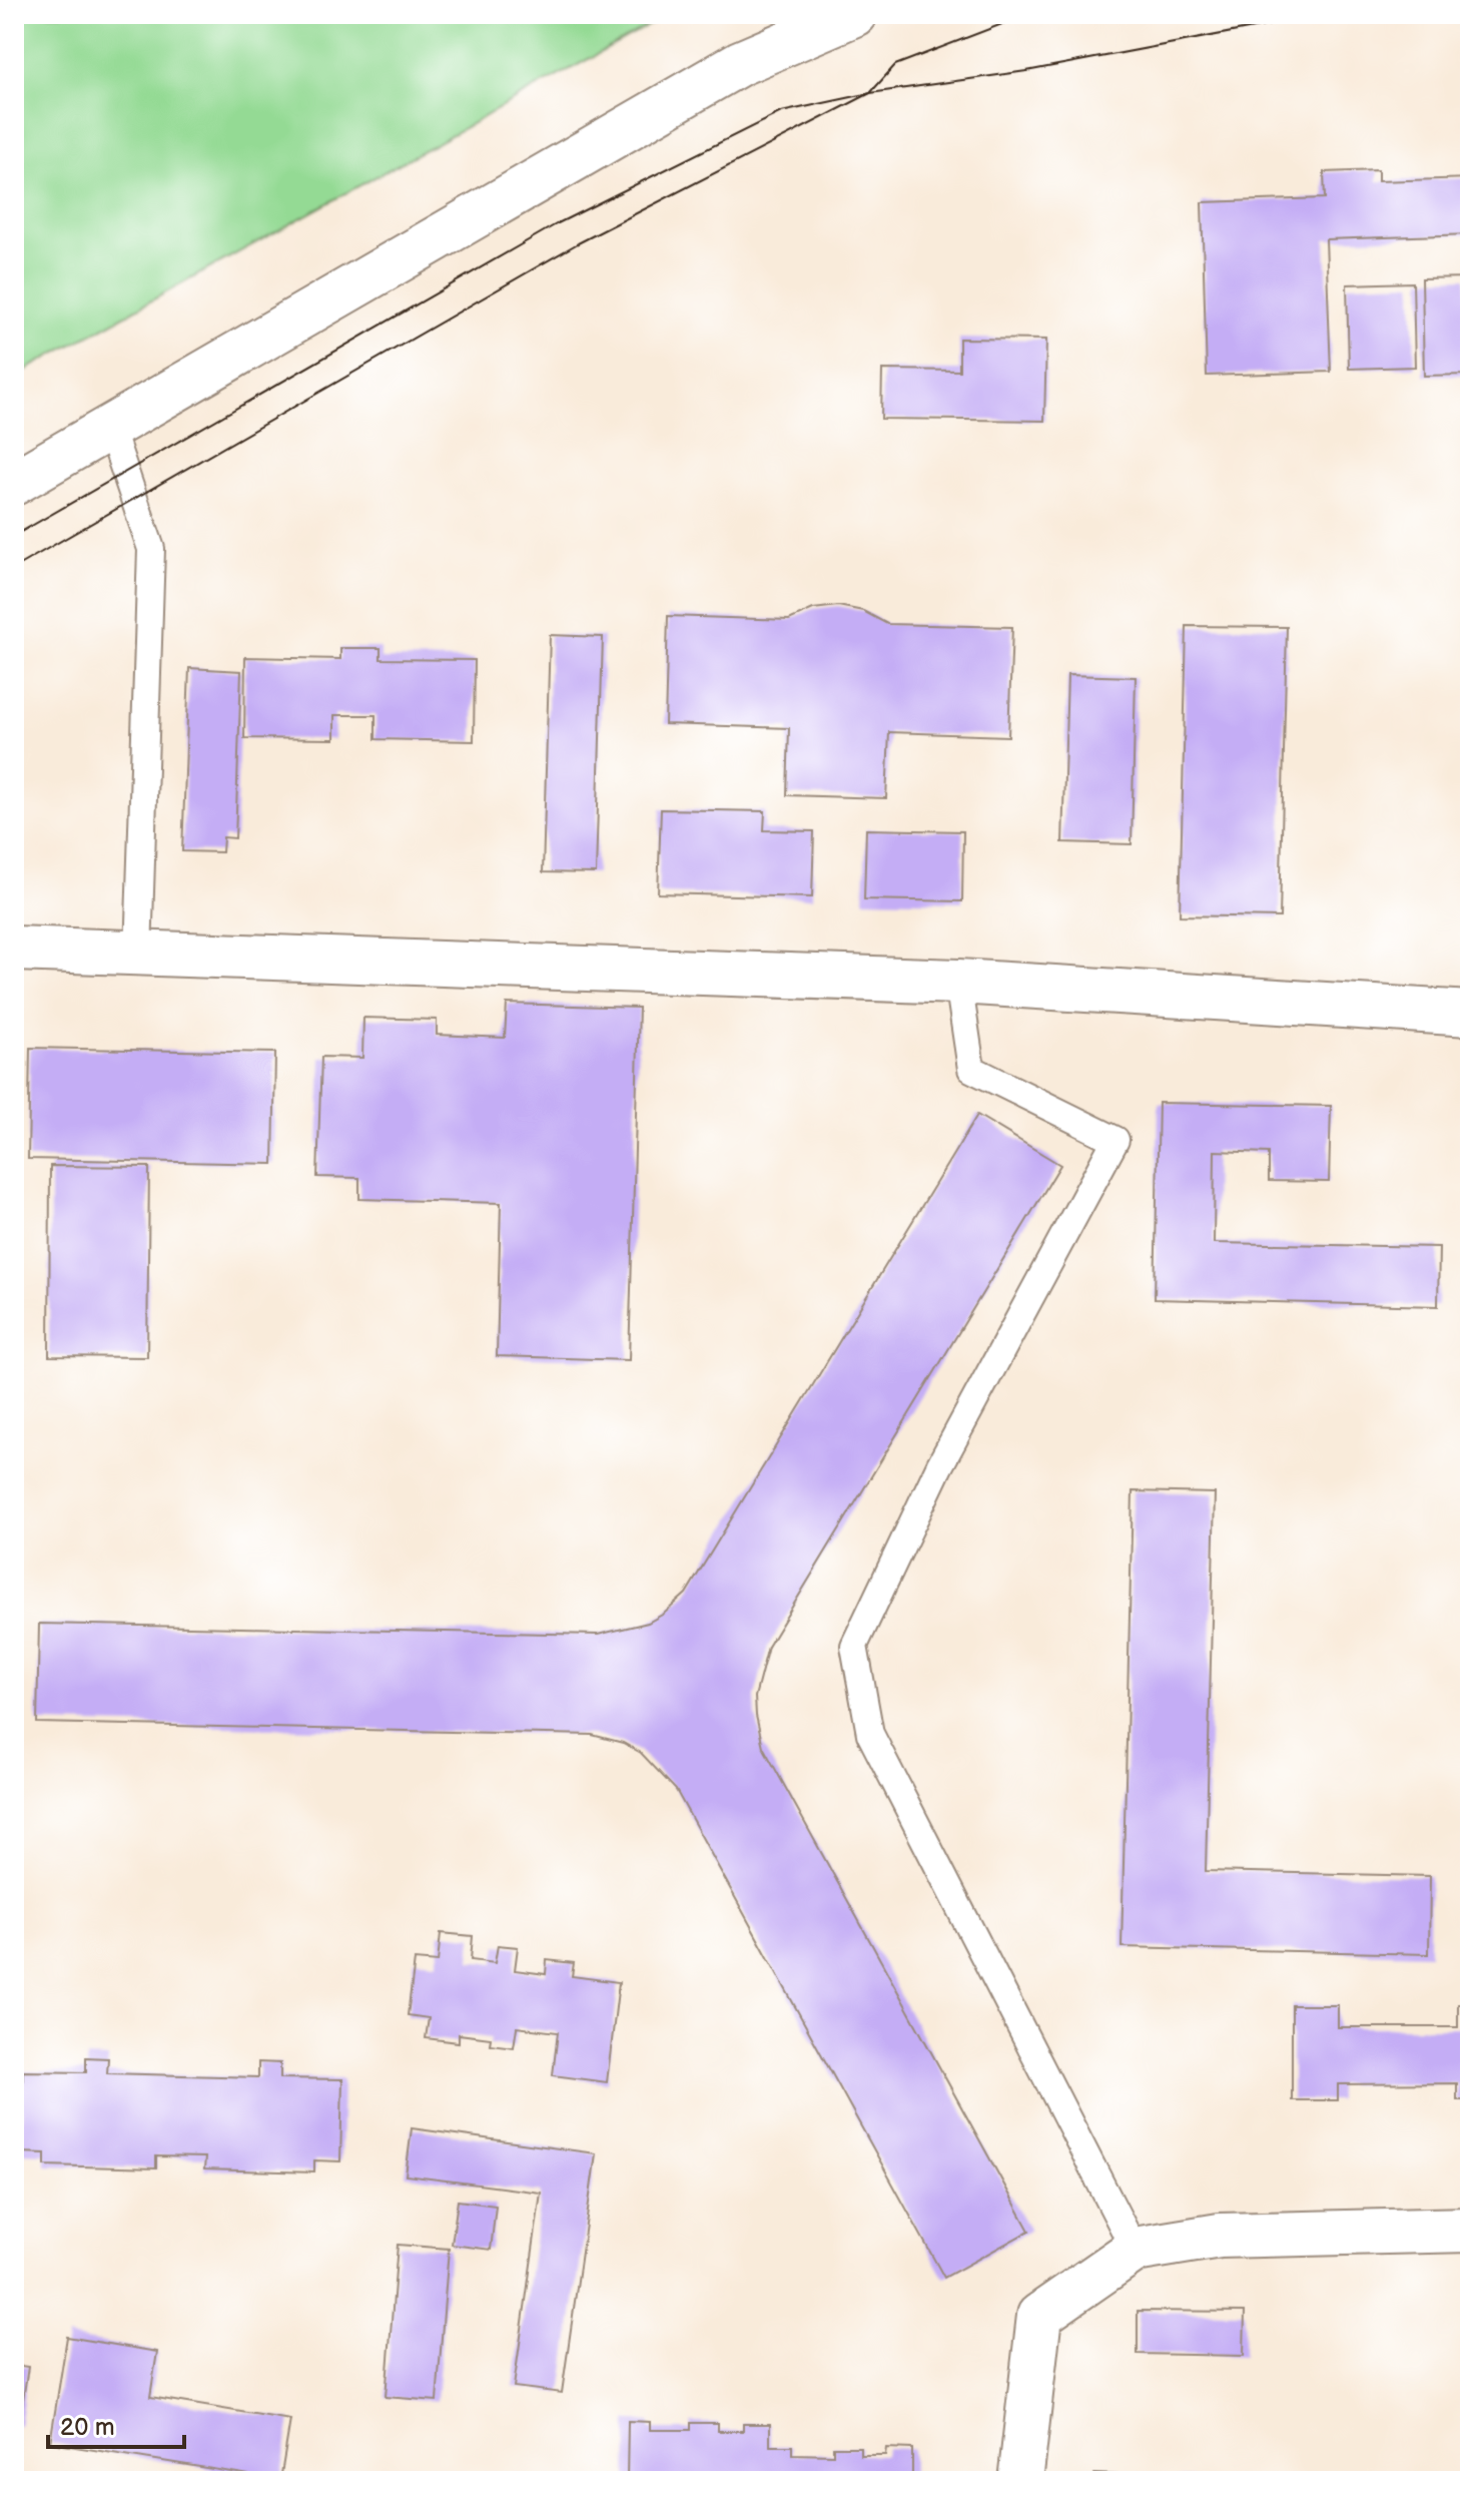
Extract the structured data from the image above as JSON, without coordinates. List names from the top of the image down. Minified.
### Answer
{"scale_bar":"20 m"}
